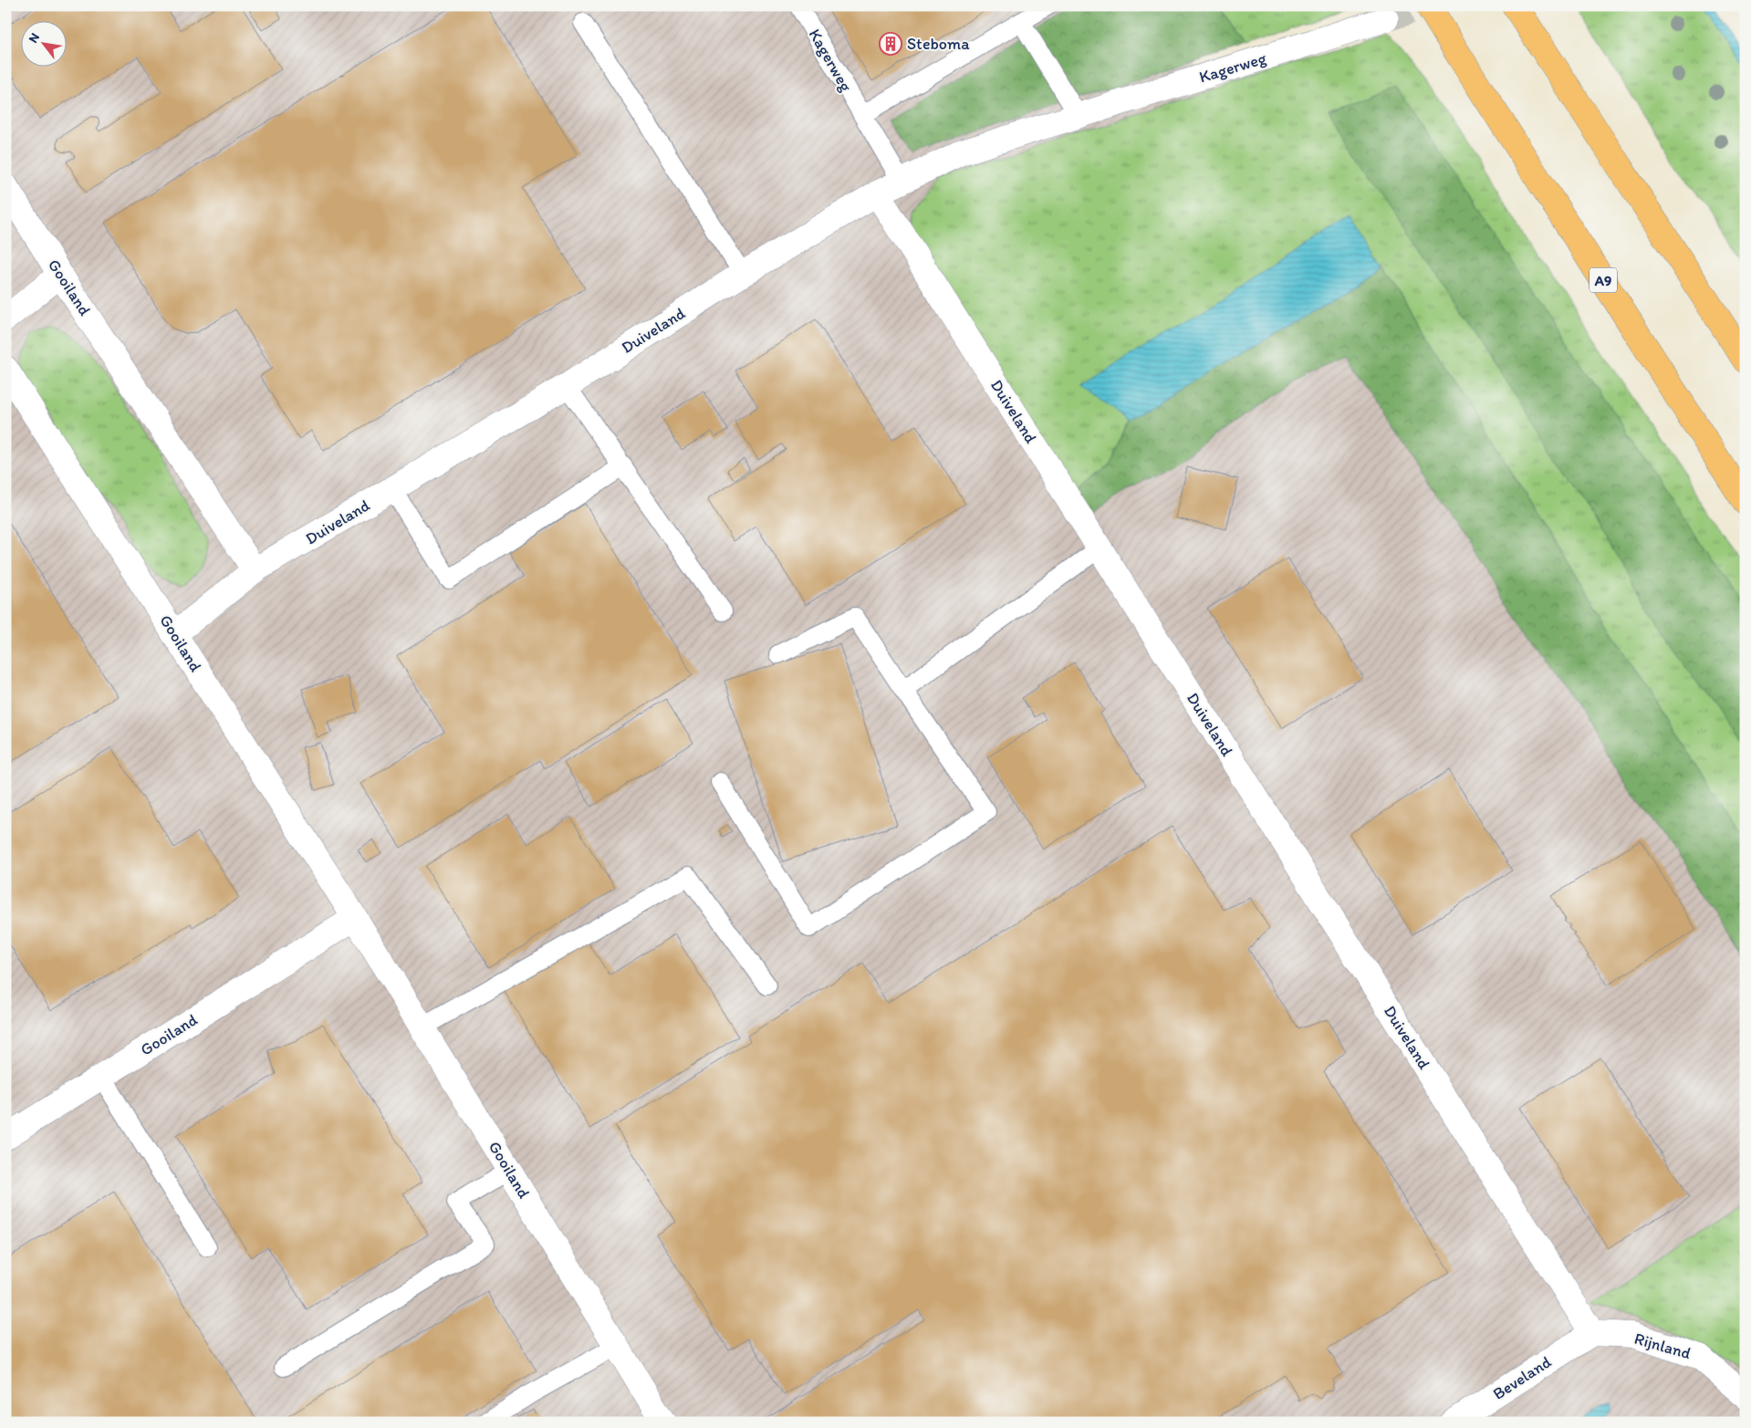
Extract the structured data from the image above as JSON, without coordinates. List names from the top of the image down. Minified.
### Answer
{"streets":{"highway":["A9"],"street":["Kagerweg","Gooiland","Duiveland","Rijnland","Beveland"]},"crossings":[["Kagerweg","Duiveland"],["Gooiland","Duiveland"],["Duiveland","Rijnland"],["Duiveland","Beveland"],["Rijnland","Beveland"]],"places":{"building":["Steboma"]},"north":"top left"}
